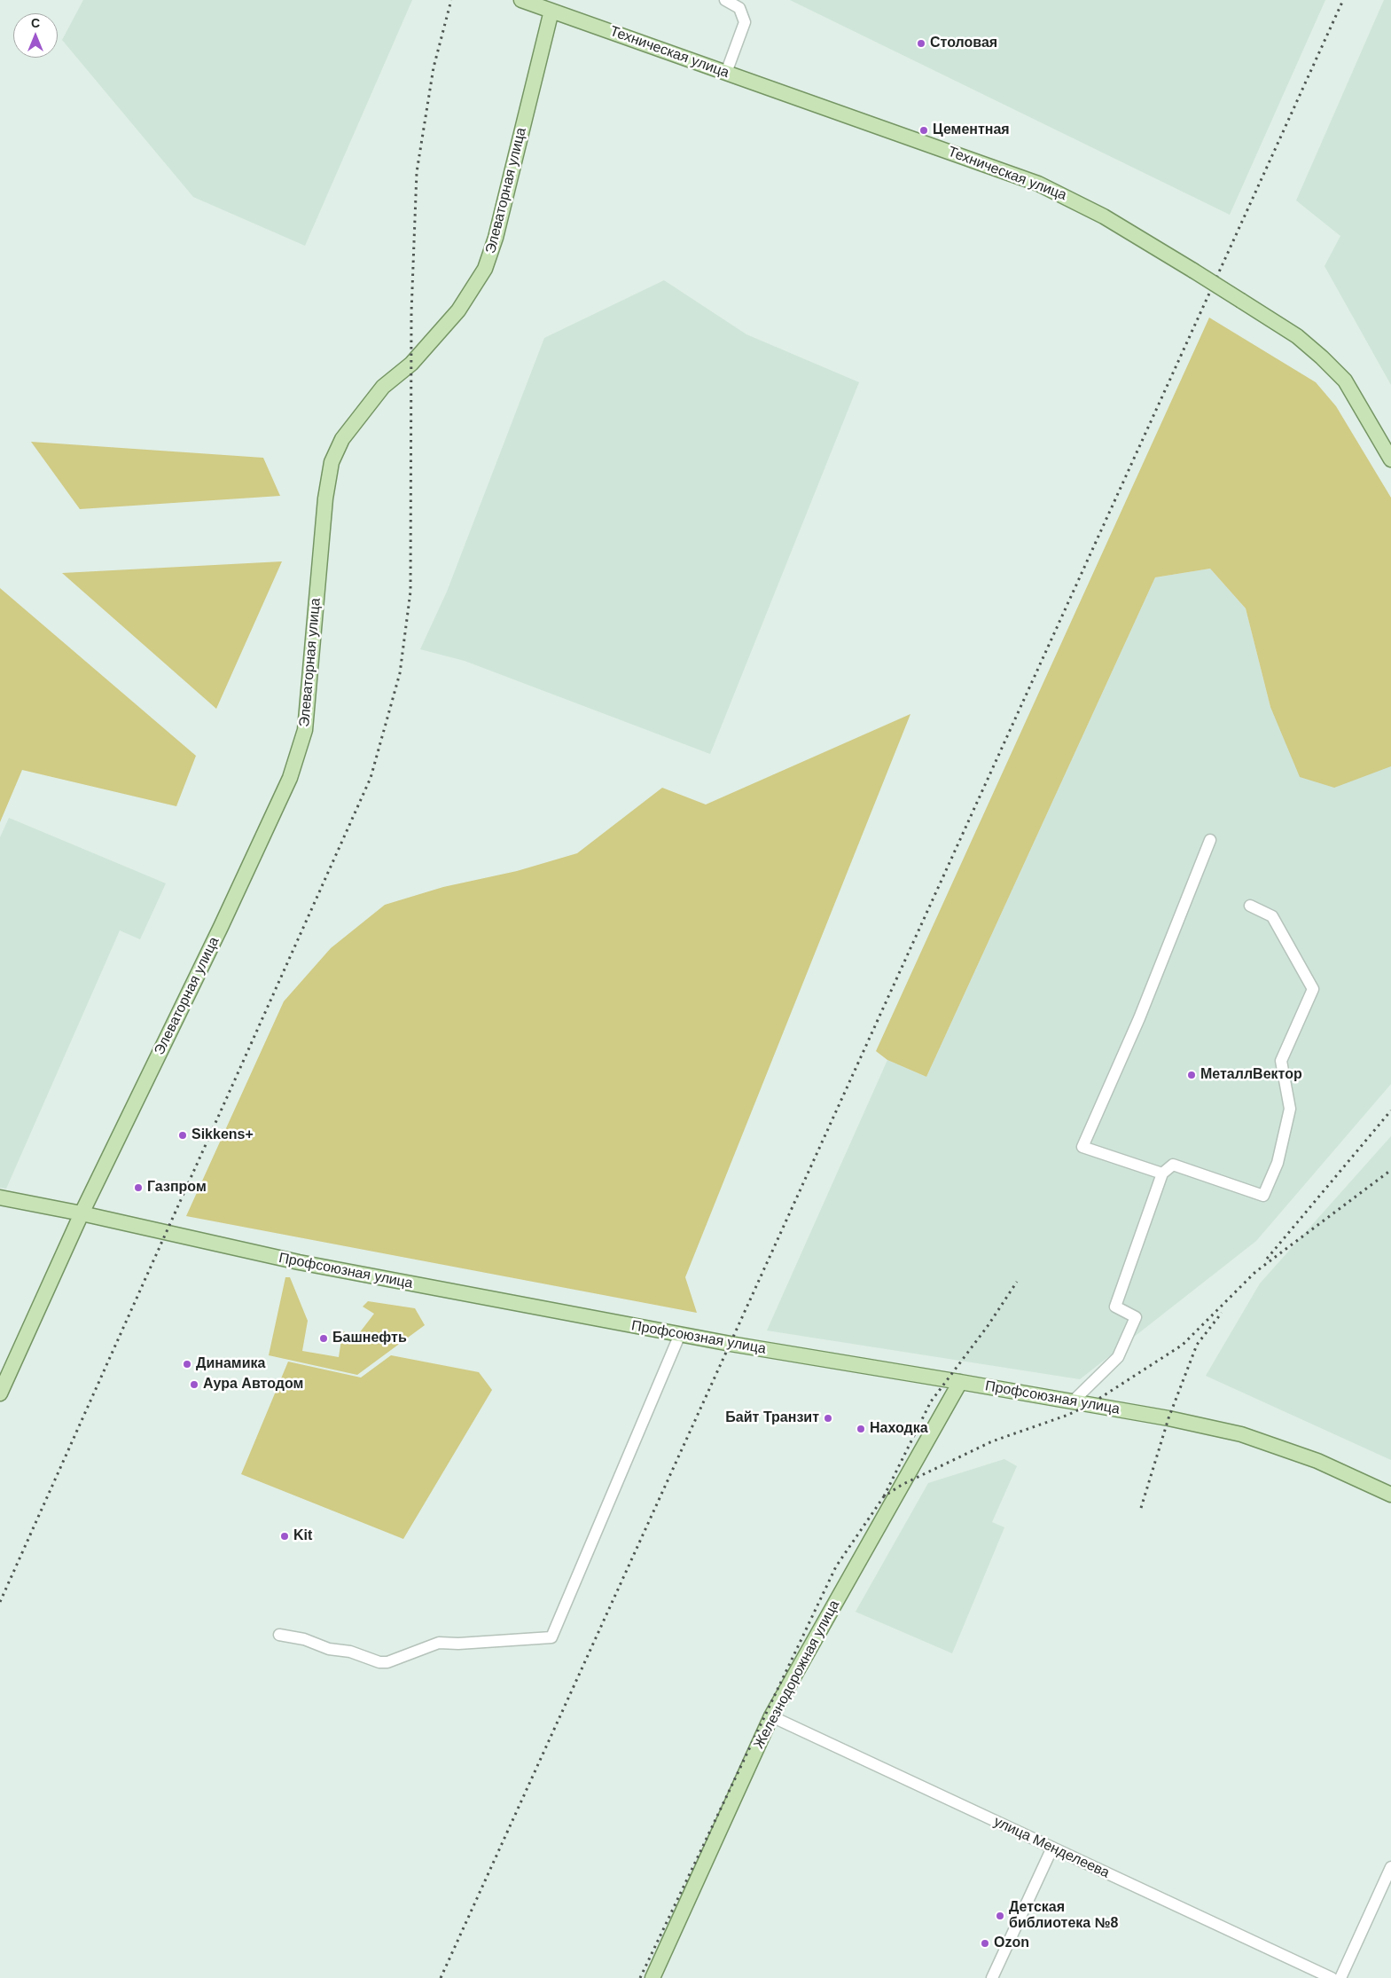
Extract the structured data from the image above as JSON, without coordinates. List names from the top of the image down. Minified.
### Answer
{"streets":{"main road":["Техническая улица","Элеваторная улица","Профсоюзная улица","Железнодорожная улица"],"street":["улица Менделеева"]},"crossings":[["Техническая улица","Элеваторная улица"],["Элеваторная улица","Профсоюзная улица"],["Профсоюзная улица","Железнодорожная улица"],["Железнодорожная улица","улица Менделеева"]],"places":["Столовая","Цементная","МеталлВектор","Sikkens+","Газпром","Башнефть","Динамика","Аура Автодом","Байт Транзит","Находка","Kit","Детская библиотека №8","Ozon"],"north":"top"}
